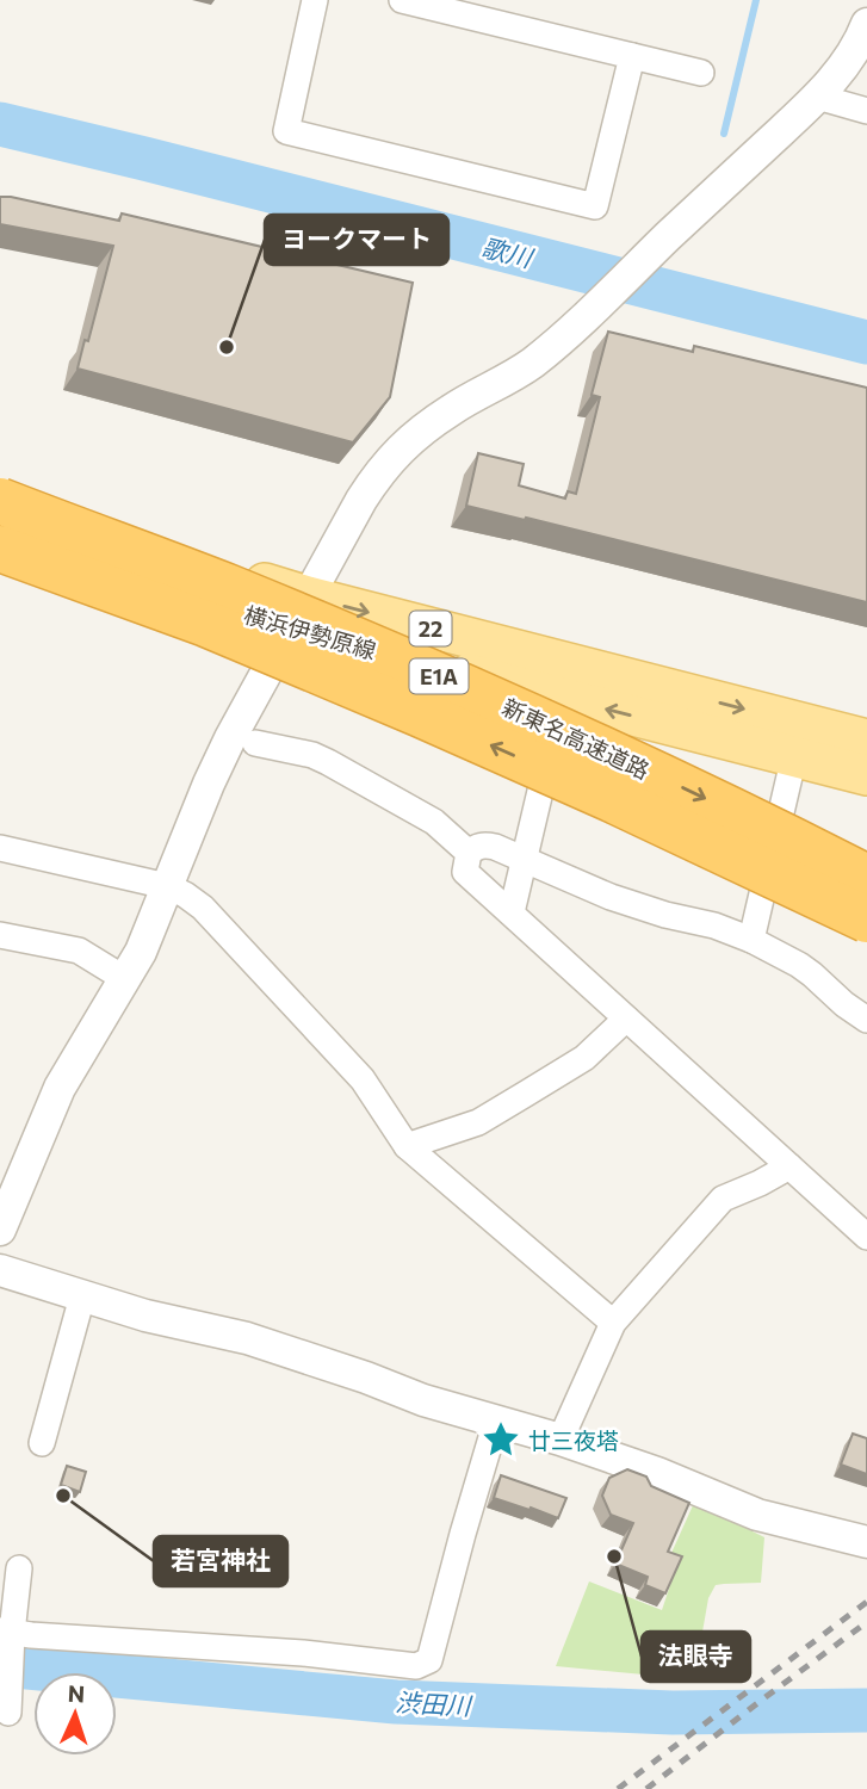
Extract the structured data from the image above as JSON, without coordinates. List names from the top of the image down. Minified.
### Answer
{"streets":{"highway":["E1A","新東名高速道路"],"main road":["22","横浜伊勢原線"]},"crossings":[["横浜伊勢原線","新東名高速道路"]],"water":["歌川","渋田川"],"places":{"other":["ヨークマート","若宮神社","法眼寺"],"place":["廿三夜塔"]},"north":"top"}
